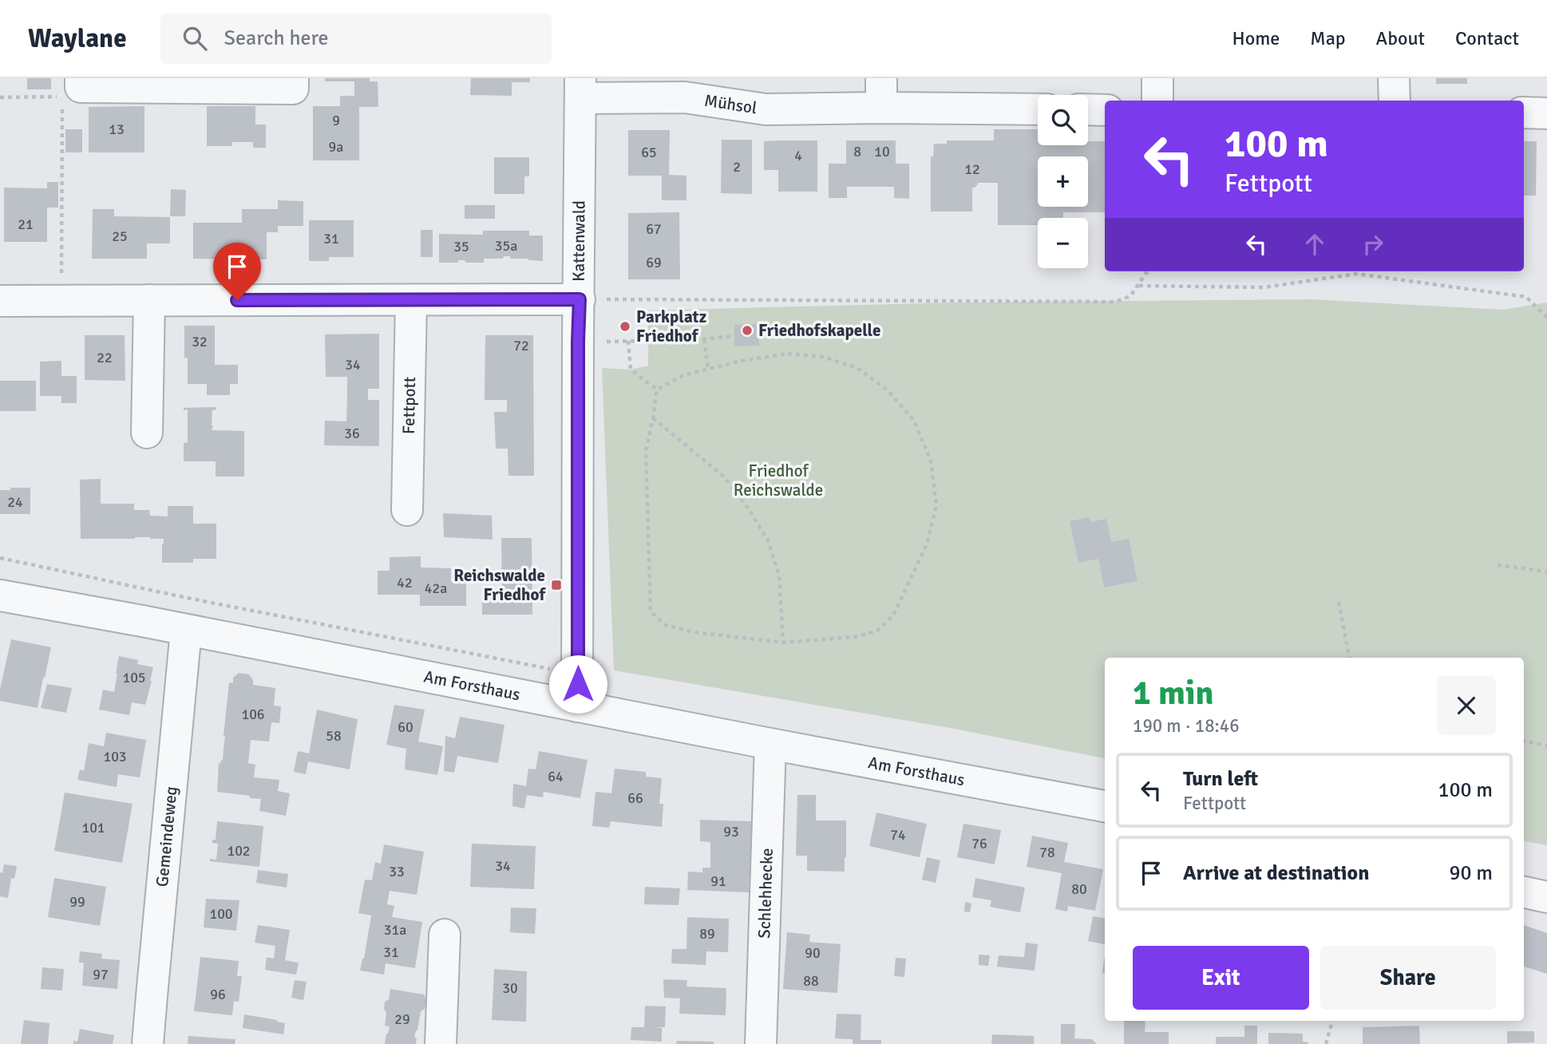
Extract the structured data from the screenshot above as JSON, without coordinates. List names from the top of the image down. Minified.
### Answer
{"streets":{"street":["Mühsol","Kattenwald","Fettpott","Am Forsthaus","Gemeindeweg","Schlehhecke"]},"crossings":[["Mühsol","Kattenwald"],["Kattenwald","Am Forsthaus"],["Am Forsthaus","Gemeindeweg"],["Am Forsthaus","Schlehhecke"]],"parks":["Friedhof Reichswalde"],"places":{"other":["Parkplatz Friedhof","Friedhofskapelle"],"transit":["Reichswalde Friedhof"]},"house_numbers":["9","13","9a","8","10","65","4","2","12","21","67","25","31","35a","35","69","32","72","22","34","36","24","42","42a","105","106","60","58","103","64","66","101","93","74","76","102","78","34","33","91","80","99","100","31a","89","31","90","97","88","30","96","29"],"page":{"header":"Waylane","search":"Search here","nav":["Home","Map","About","Contact"],"map_buttons":["+","−"],"turn":["100 m","Fettpott"],"heading":["1 min","190 m · 18:46"],"list":[{"name":"Turn left","note":"Fettpott","value":"100 m"},{"name":"Arrive at destination","value":"90 m"}],"buttons":["Exit","Share"]}}
